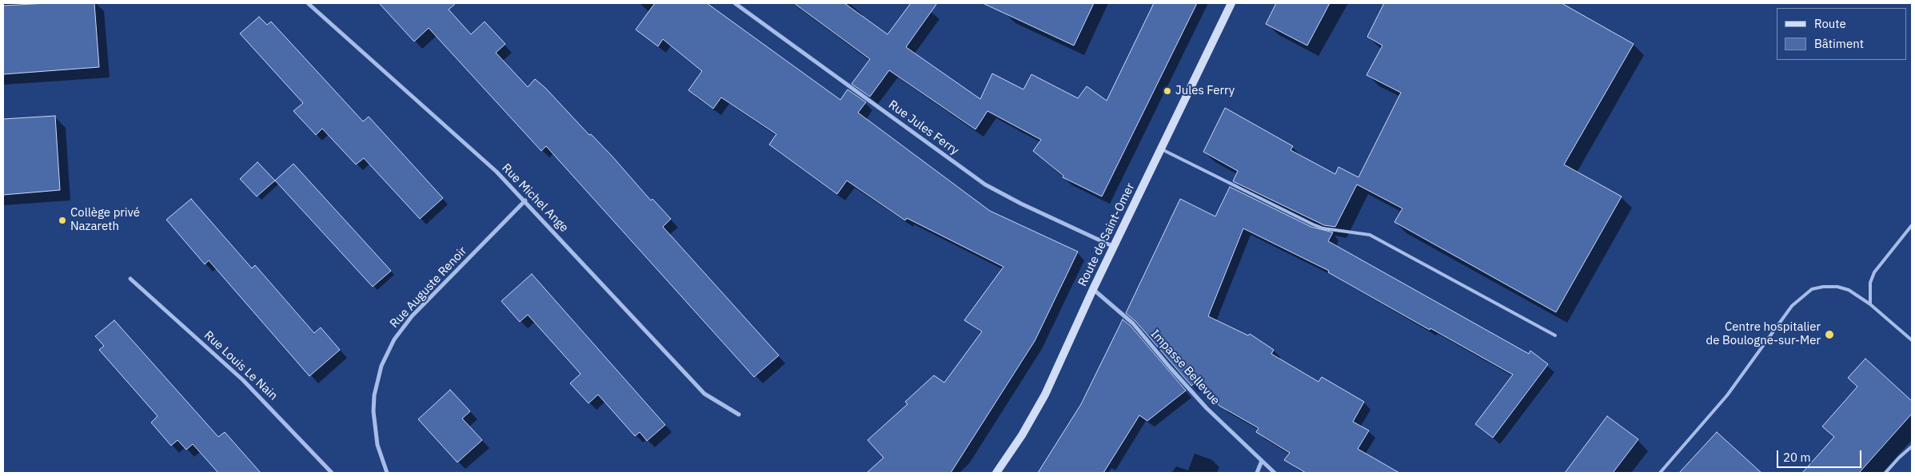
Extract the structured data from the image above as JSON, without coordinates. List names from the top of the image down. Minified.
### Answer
{"streets":{"main road":["Route de Saint-Omer"],"street":["Rue Jules Ferry","Rue Michel Ange","Rue Auguste Renoir","Rue Louis Le Nain","Impasse Bellevue"]},"crossings":[["Rue Jules Ferry","Route de Saint-Omer"],["Rue Michel Ange","Rue Auguste Renoir"],["Route de Saint-Omer","Impasse Bellevue"]],"places":["Jules Ferry","Collège privé Nazareth","Centre hospitalier de Boulogne-sur-Mer"],"legend":["Route","Bâtiment"],"scale_bar":"20 m"}
